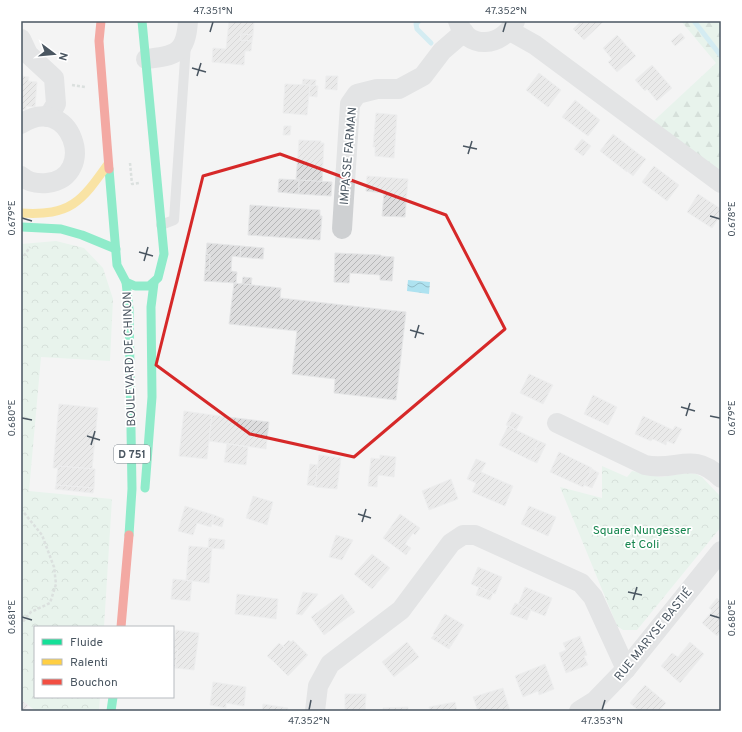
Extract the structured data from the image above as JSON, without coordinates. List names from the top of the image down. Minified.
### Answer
{"streets":{"main road":["BOULEVARD DE CHINON","D 751"],"street":["IMPASSE FARMAN","RUE MARYSE BASTIÉ"]},"parks":["Square Nungesser et Coli"],"legend":["Fluide","Ralenti","Bouchon"],"north":"right","coordinates":["47.351°N","47.352°N","0.679°E","0.678°E","0.680°E","0.681°E","47.353°N"]}
